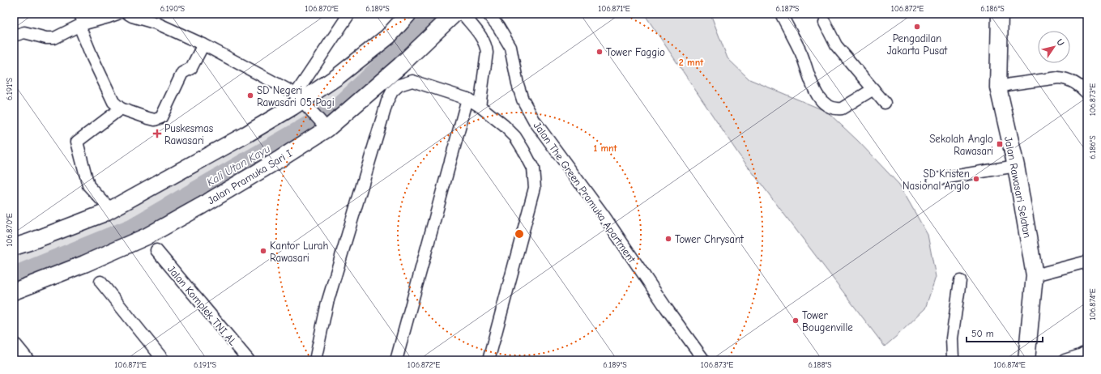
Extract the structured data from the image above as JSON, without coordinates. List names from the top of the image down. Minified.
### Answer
{"streets":{"street":["Jalan Pramuka Sari I","Jalan Rawasari Selatan","Jalan The Green Pramuka Apartment","Jalan Komplek TNI AL"]},"water":["Kali Utan Kayu"],"places":{"other":["Pengadilan Jakarta Pusat","Tower Faggio","SD Negeri Rawasari 05 Pagi","SD Kristen Nasional Anglo","Tower Chrysant","Kantor Lurah Rawasari","Tower Bougenville"],"health":["Puskesmas Rawasari"],"transit":["Sekolah Anglo Rawasari"]},"scale_bar":"50 m","north":"top right","coordinates":["6.190°S","106.870°E","6.189°S","106.871°E","6.187°S","106.872°E","6.186°S","6.191°S","106.873°E","106.874°E","6.188°S"],"rings":["2 mnt","1 mnt"]}
